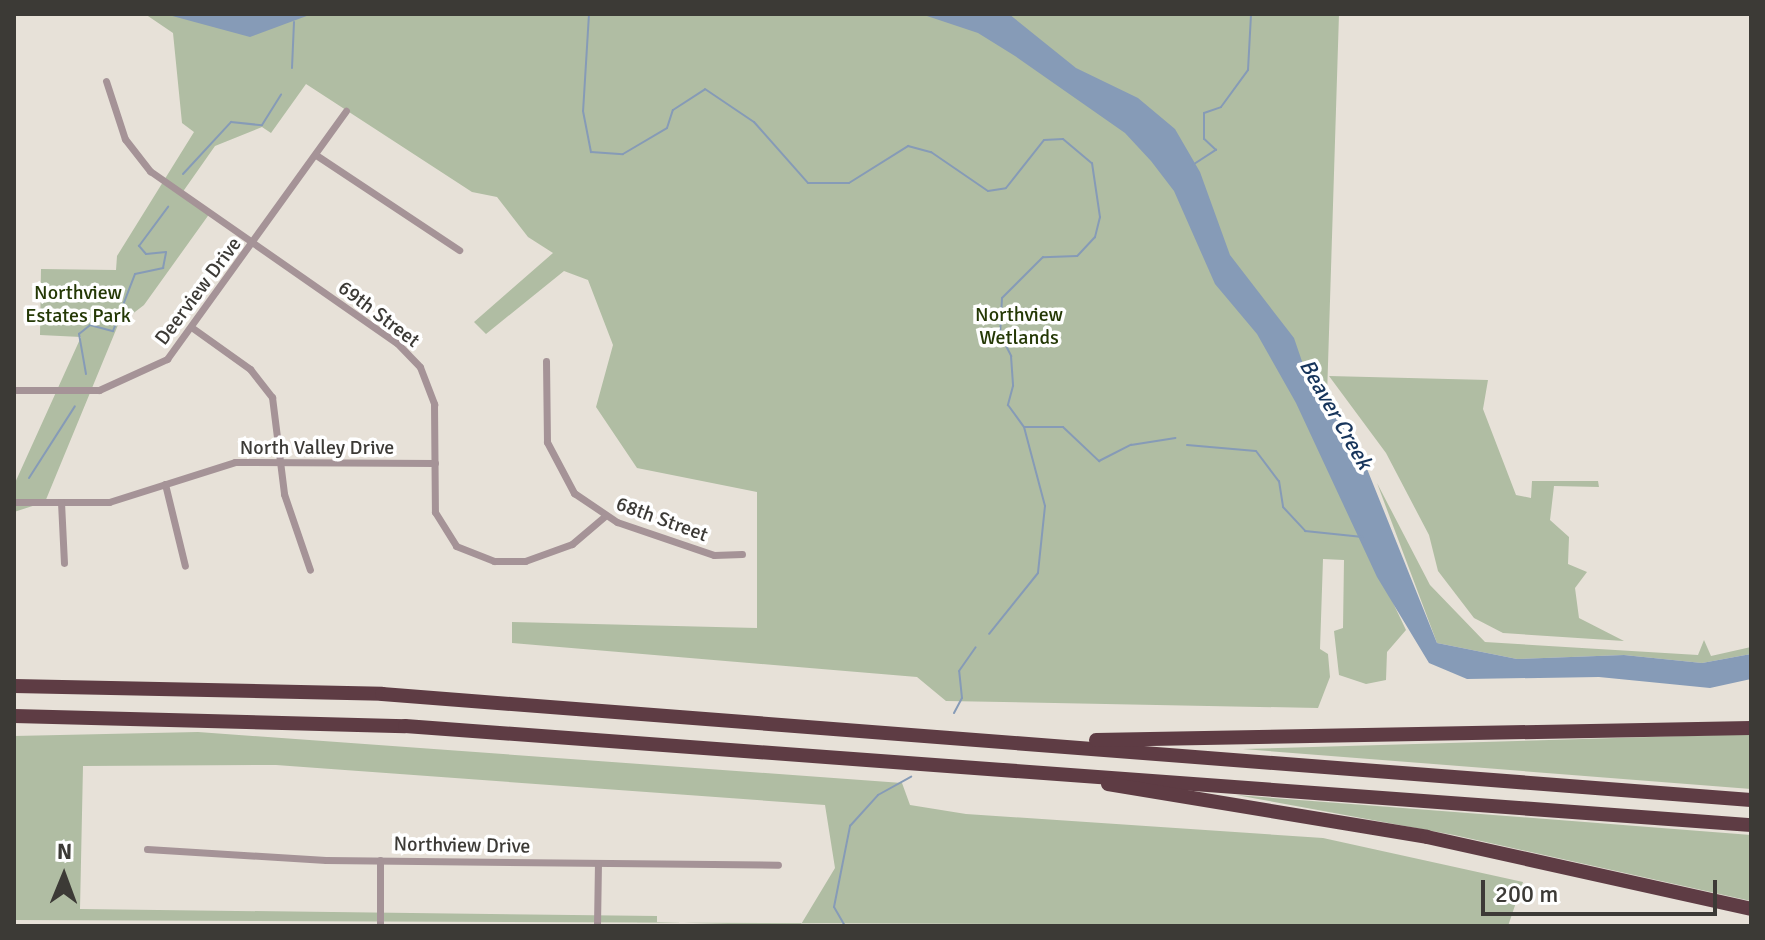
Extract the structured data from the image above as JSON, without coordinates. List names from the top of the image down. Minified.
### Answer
{"streets":{"street":["Deerview Drive","69th Street","North Valley Drive","68th Street","Northview Drive"]},"crossings":[["Deerview Drive","69th Street"],["69th Street","North Valley Drive"],["69th Street","68th Street"]],"water":["Beaver Creek"],"parks":["Northview Estates Park","Northview Wetlands"],"scale_bar":"200 m","north":"top"}
